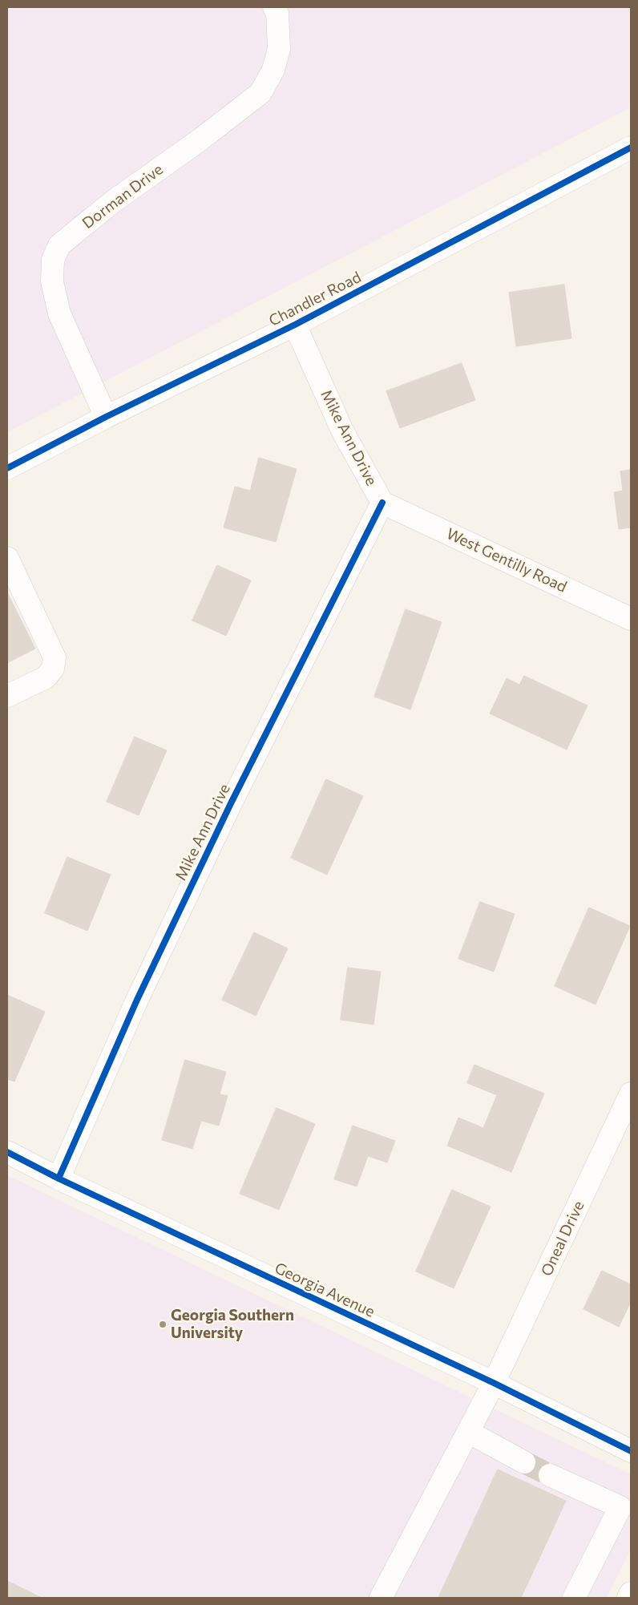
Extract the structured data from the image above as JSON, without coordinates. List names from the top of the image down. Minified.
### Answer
{"streets":{"street":["Dorman Drive","Chandler Road","Mike Ann Drive","West Gentilly Road","Oneal Drive","Georgia Avenue"]},"crossings":[["Dorman Drive","Chandler Road"],["Chandler Road","Mike Ann Drive"],["Mike Ann Drive","West Gentilly Road"],["Mike Ann Drive","Georgia Avenue"],["Oneal Drive","Georgia Avenue"]],"places":["Georgia Southern University"]}
